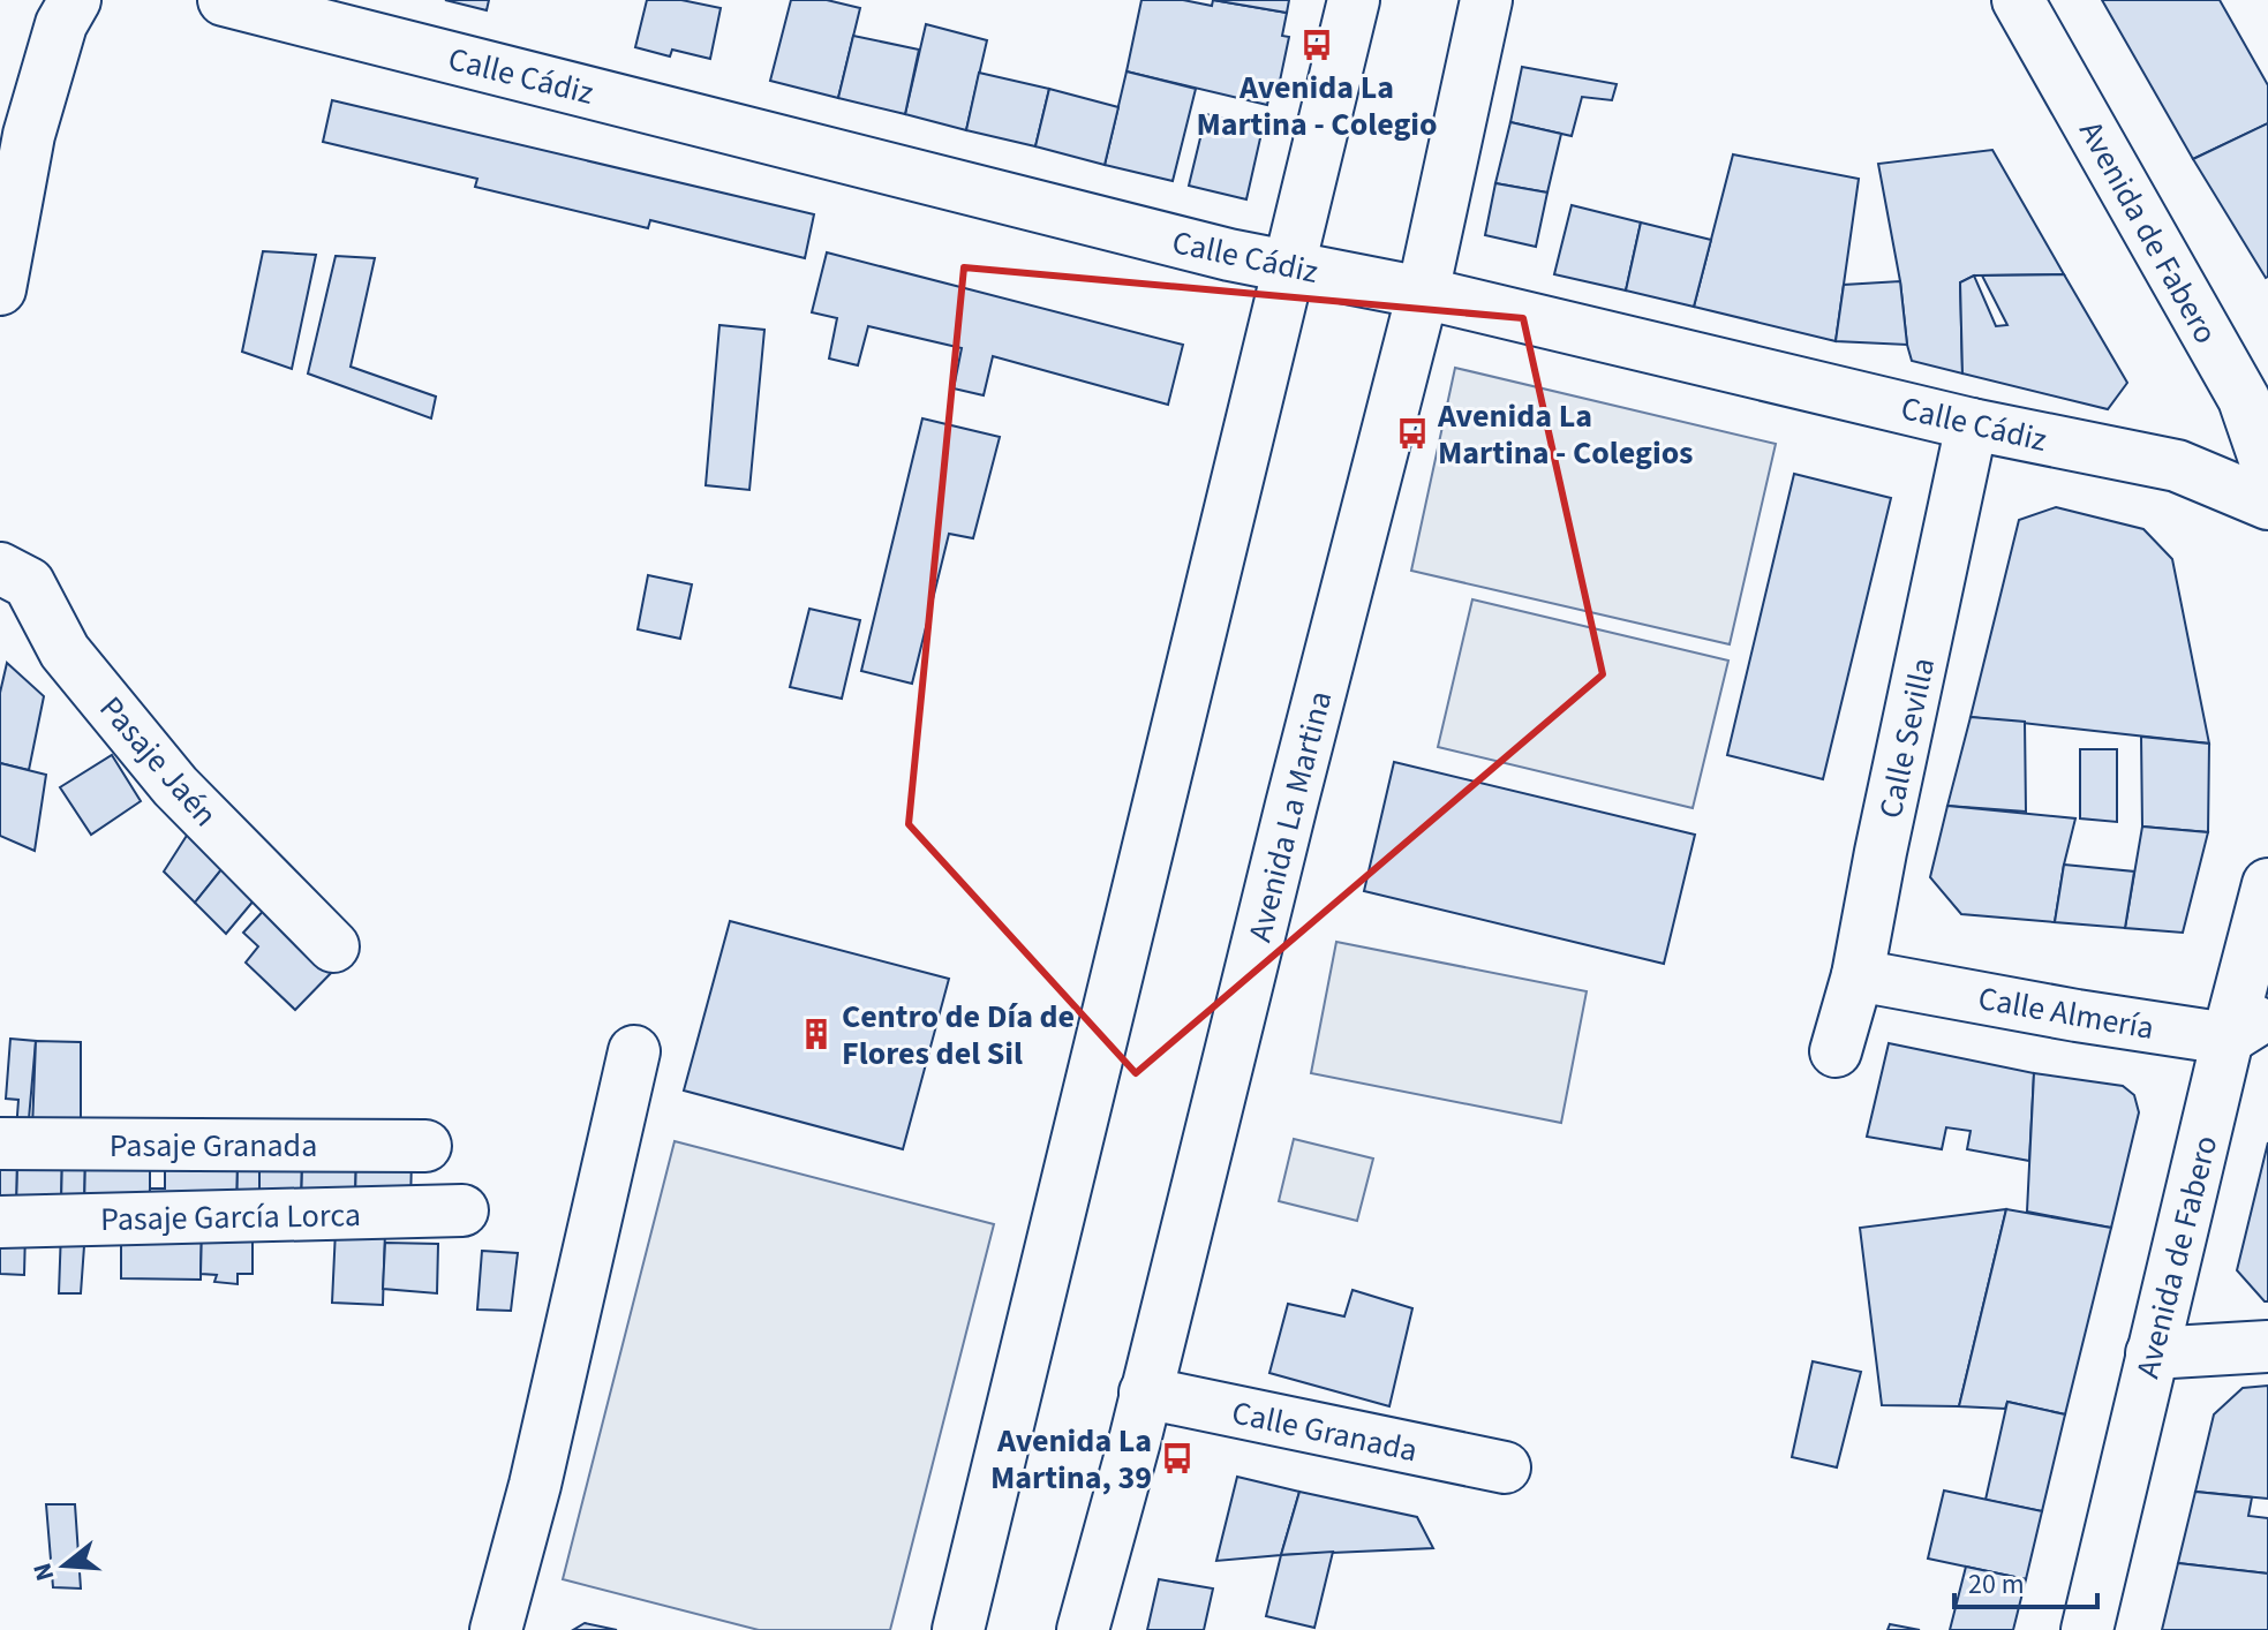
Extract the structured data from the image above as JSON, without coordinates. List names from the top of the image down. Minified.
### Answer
{"streets":{"street":["Calle Cádiz","Avenida de Fabero","Calle Sevilla","Pasaje Jaén","Avenida La Martina","Calle Almería","Pasaje Granada","Pasaje García Lorca","Calle Granada"]},"crossings":[["Calle Cádiz","Calle Sevilla"],["Calle Cádiz","Avenida La Martina"],["Avenida de Fabero","Calle Almería"],["Calle Sevilla","Calle Almería"],["Avenida La Martina","Calle Granada"]],"places":{"bus stop":["Avenida La Martina - Colegio","Avenida La Martina - Colegios","Avenida La Martina, 39"],"building":["Centro de Día de Flores del Sil"]},"scale_bar":"20 m","north":"left"}
